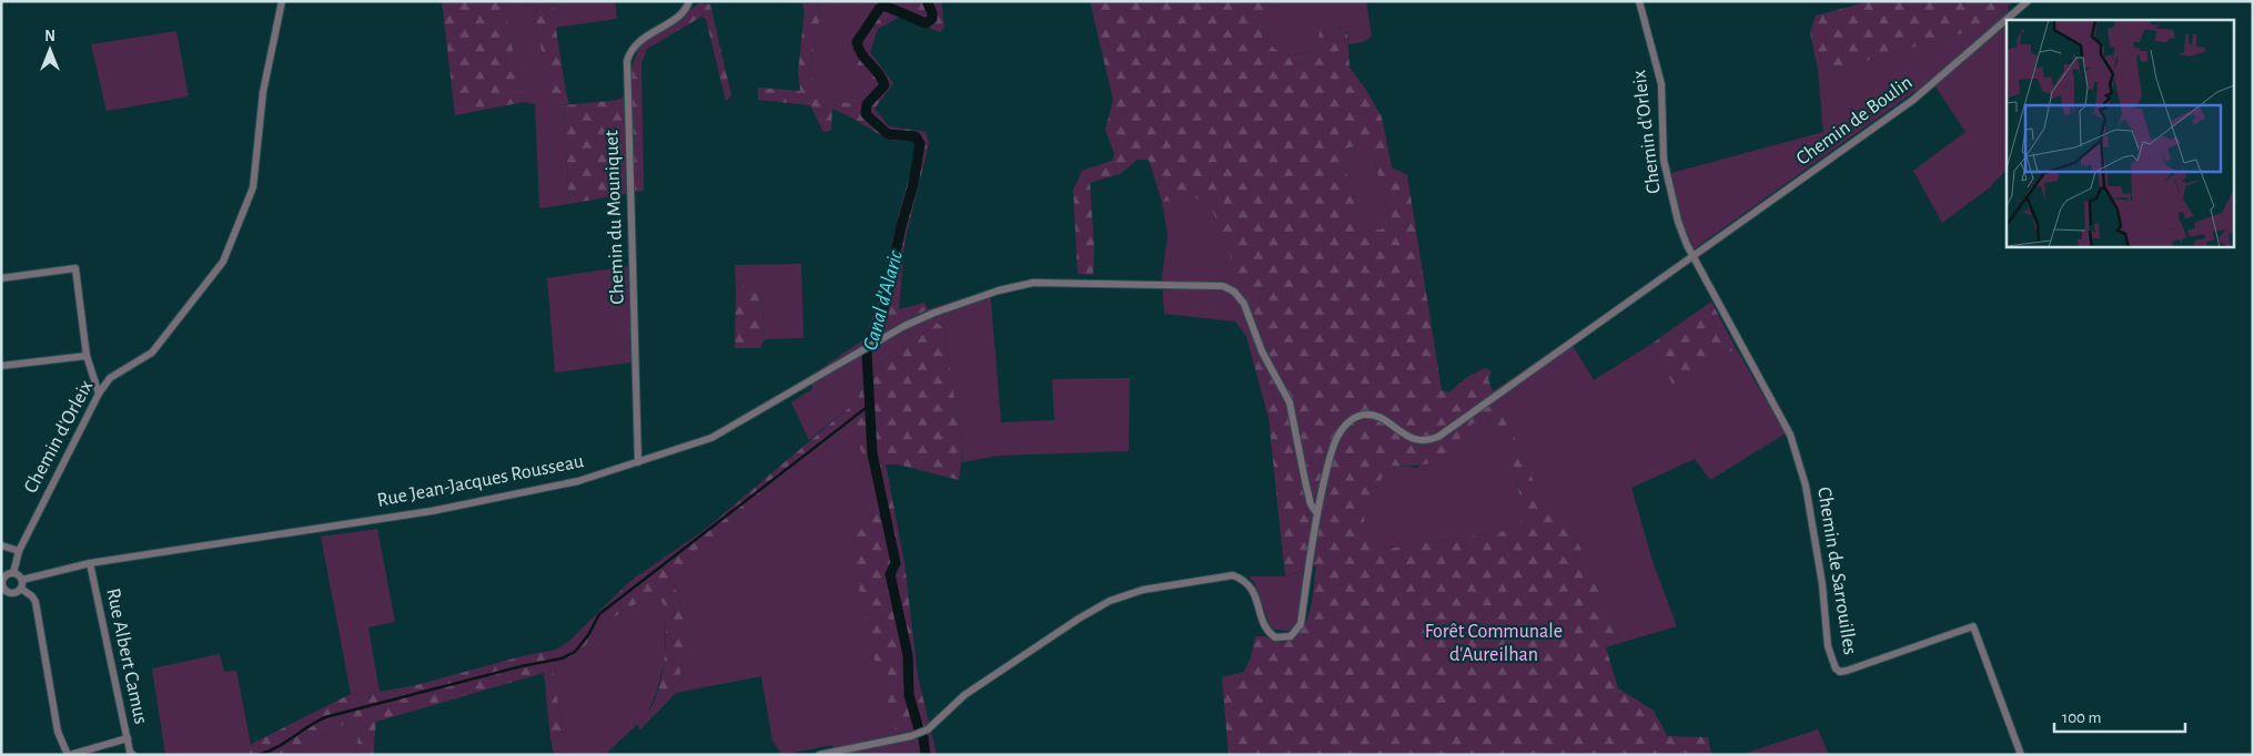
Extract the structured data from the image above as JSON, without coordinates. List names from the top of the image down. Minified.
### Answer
{"streets":{"street":["Chemin de Boulin","Chemin d'Orleix","Chemin du Mouniquet","Rue Jean-Jacques Rousseau","Chemin de Sarrouilles","Rue Albert Camus"]},"crossings":[["Chemin de Boulin","Chemin d'Orleix"],["Chemin de Boulin","Rue Jean-Jacques Rousseau"],["Chemin de Boulin","Chemin de Sarrouilles"],["Chemin d'Orleix","Rue Jean-Jacques Rousseau"],["Chemin d'Orleix","Chemin de Sarrouilles"],["Chemin du Mouniquet","Rue Jean-Jacques Rousseau"],["Rue Jean-Jacques Rousseau","Rue Albert Camus"]],"water":["Canal d'Alaric"],"parks":["Forêt Communale d'Aureilhan"],"scale_bar":"100 m","north":"top"}
